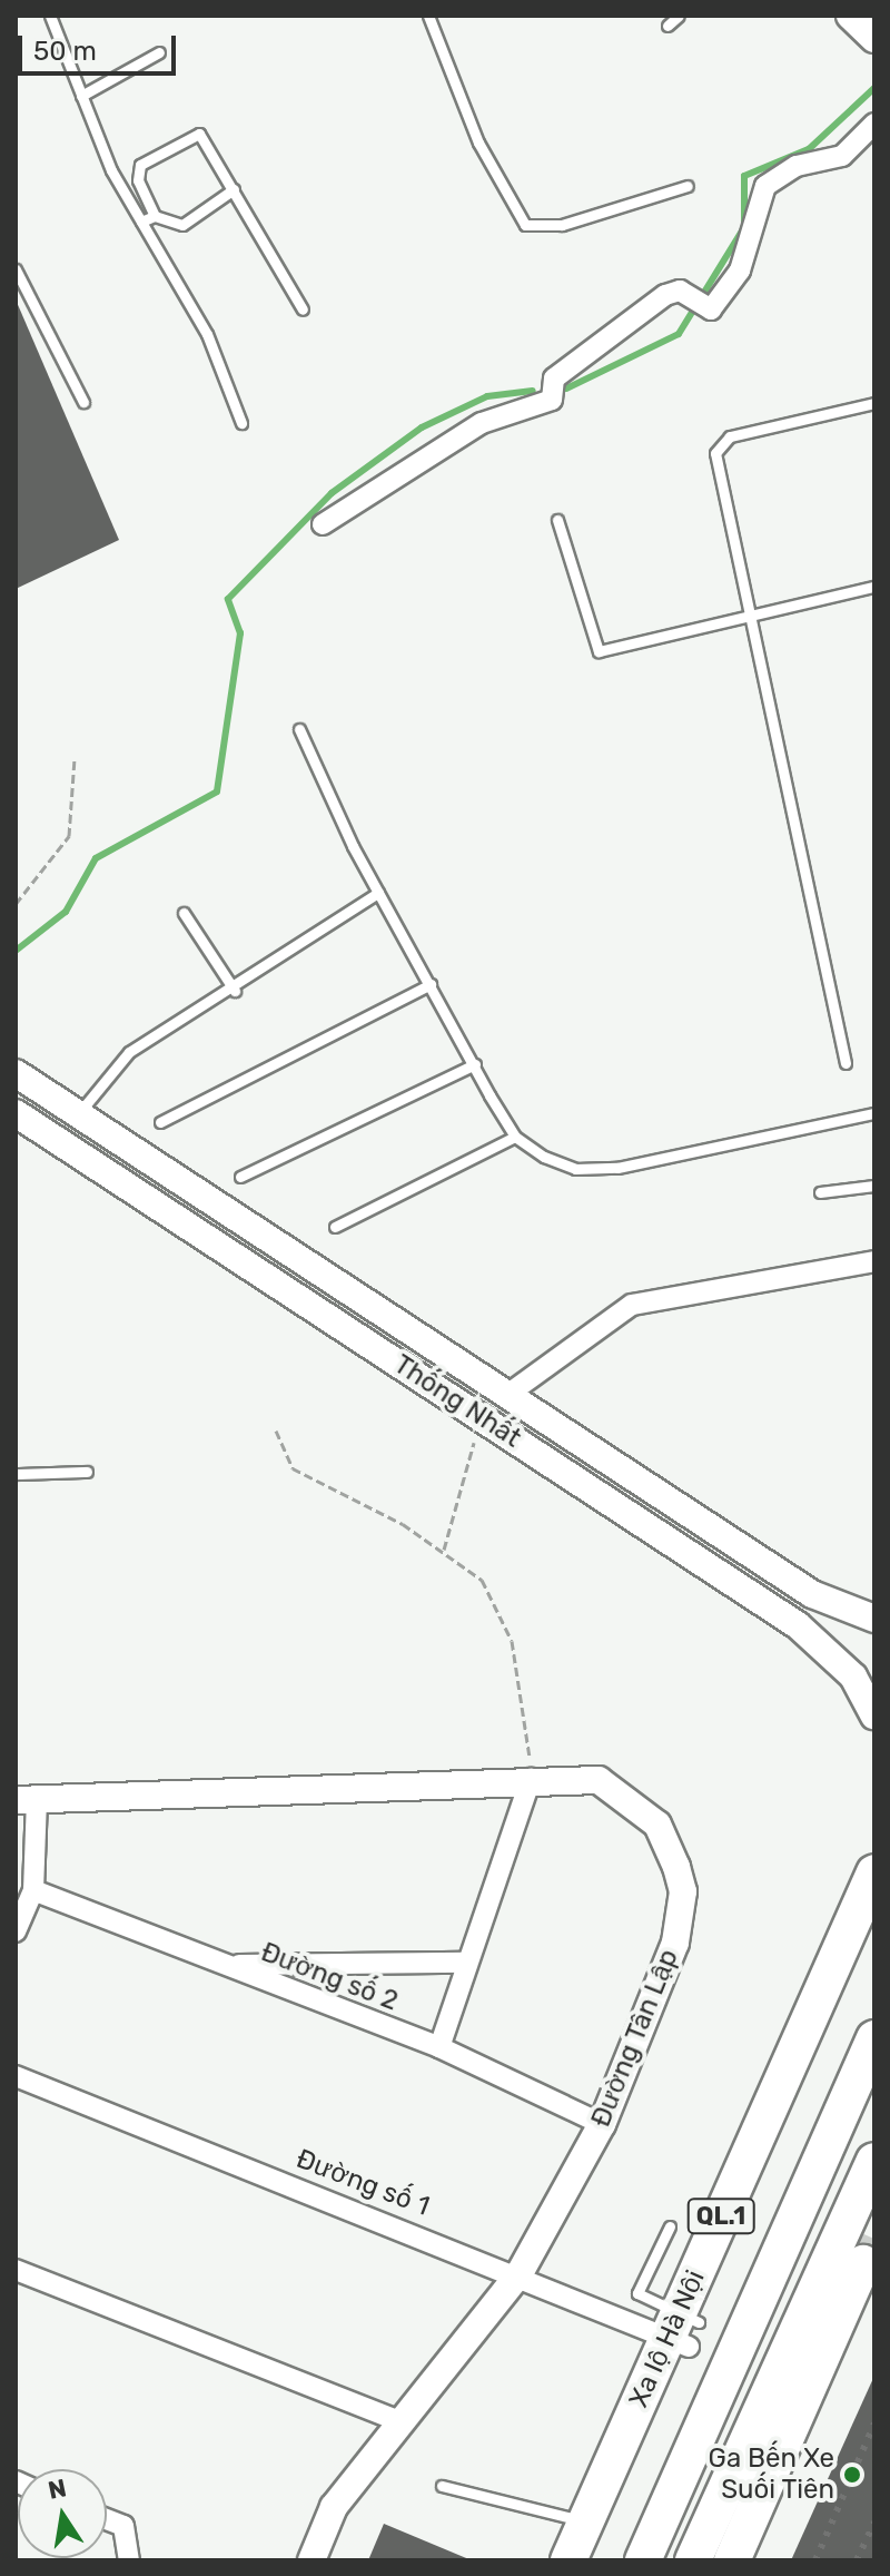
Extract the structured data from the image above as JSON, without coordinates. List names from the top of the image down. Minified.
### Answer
{"streets":{"highway":["QL.1","Xa lộ Hà Nội"],"main road":["Thống Nhất","Đường Tân Lập"],"street":["Đường số 2","Đường số 1"]},"crossings":[["Đường số 2","Đường Tân Lập"],["Đường Tân Lập","Đường số 1"],["Đường số 1","Xa lộ Hà Nội"]],"places":["Ga Bến Xe Suối Tiên"],"scale_bar":"50 m","north":"top"}
